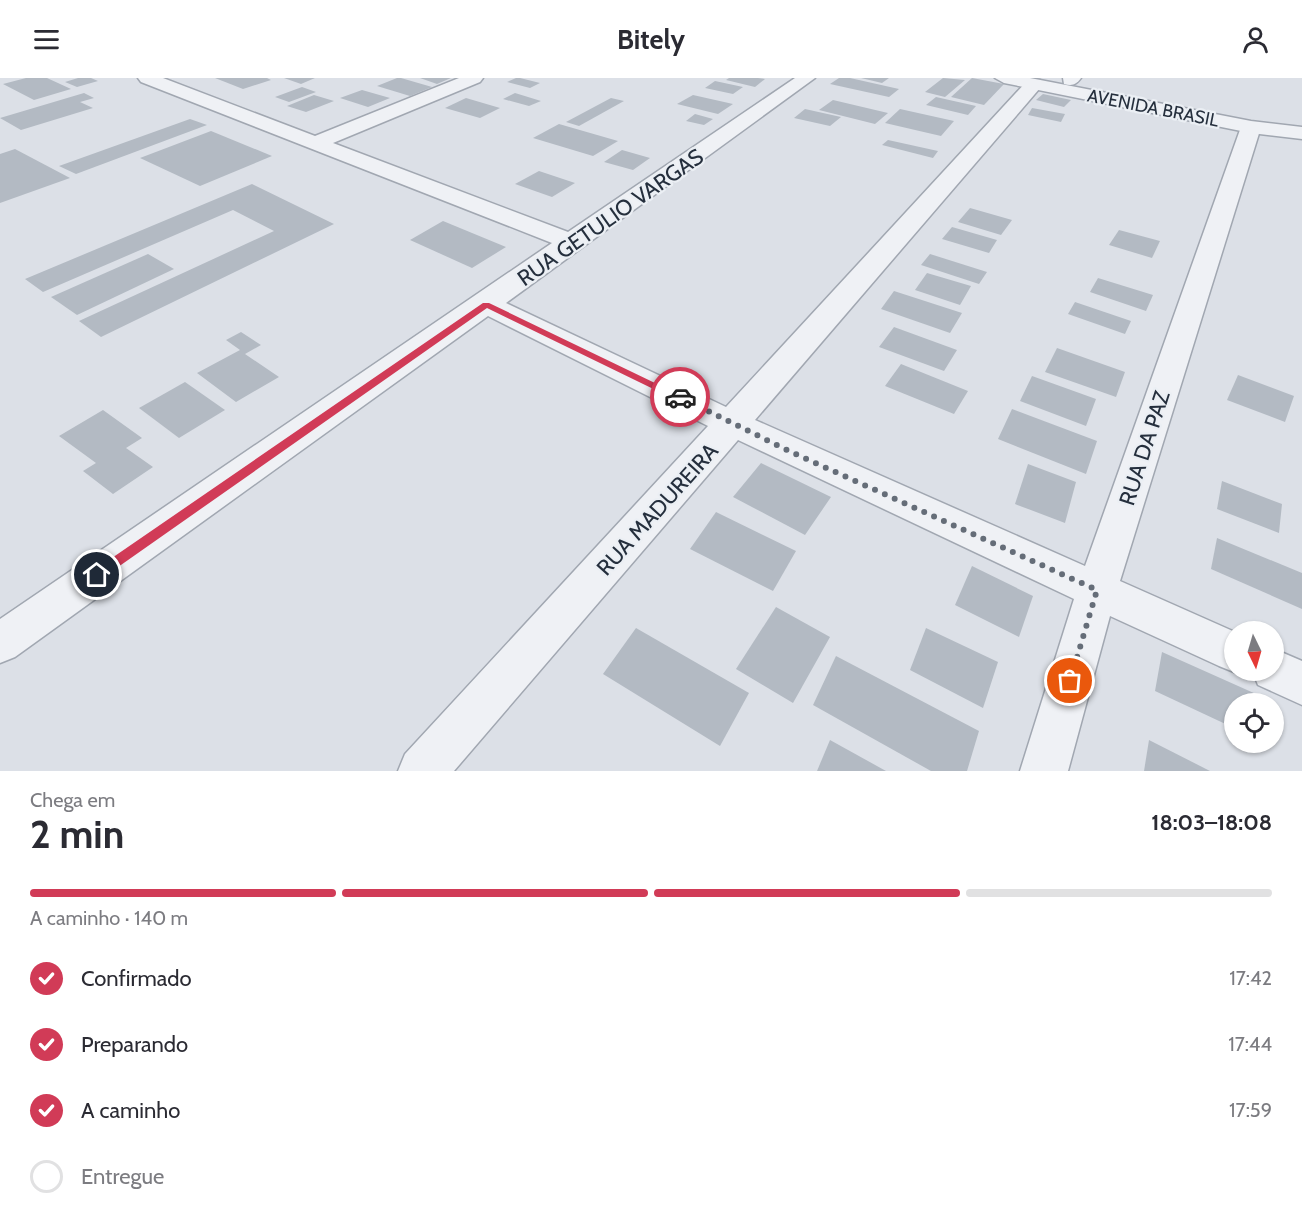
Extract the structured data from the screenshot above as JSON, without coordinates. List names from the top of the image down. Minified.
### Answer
{"streets":{"street":["AVENIDA BRASIL","RUA GETULIO VARGAS","RUA DA PAZ","RUA MADUREIRA"]},"crossings":[["AVENIDA BRASIL","RUA DA PAZ"],["AVENIDA BRASIL","RUA MADUREIRA"]],"north":"bottom","page":{"header":"Bitely","heading":["2 min","Chega em","18:03–18:08"],"bar":"A caminho · 140 m","list":[["Confirmado","17:42"],["Preparando","17:44"],["A caminho","17:59"],"Entregue"]}}
